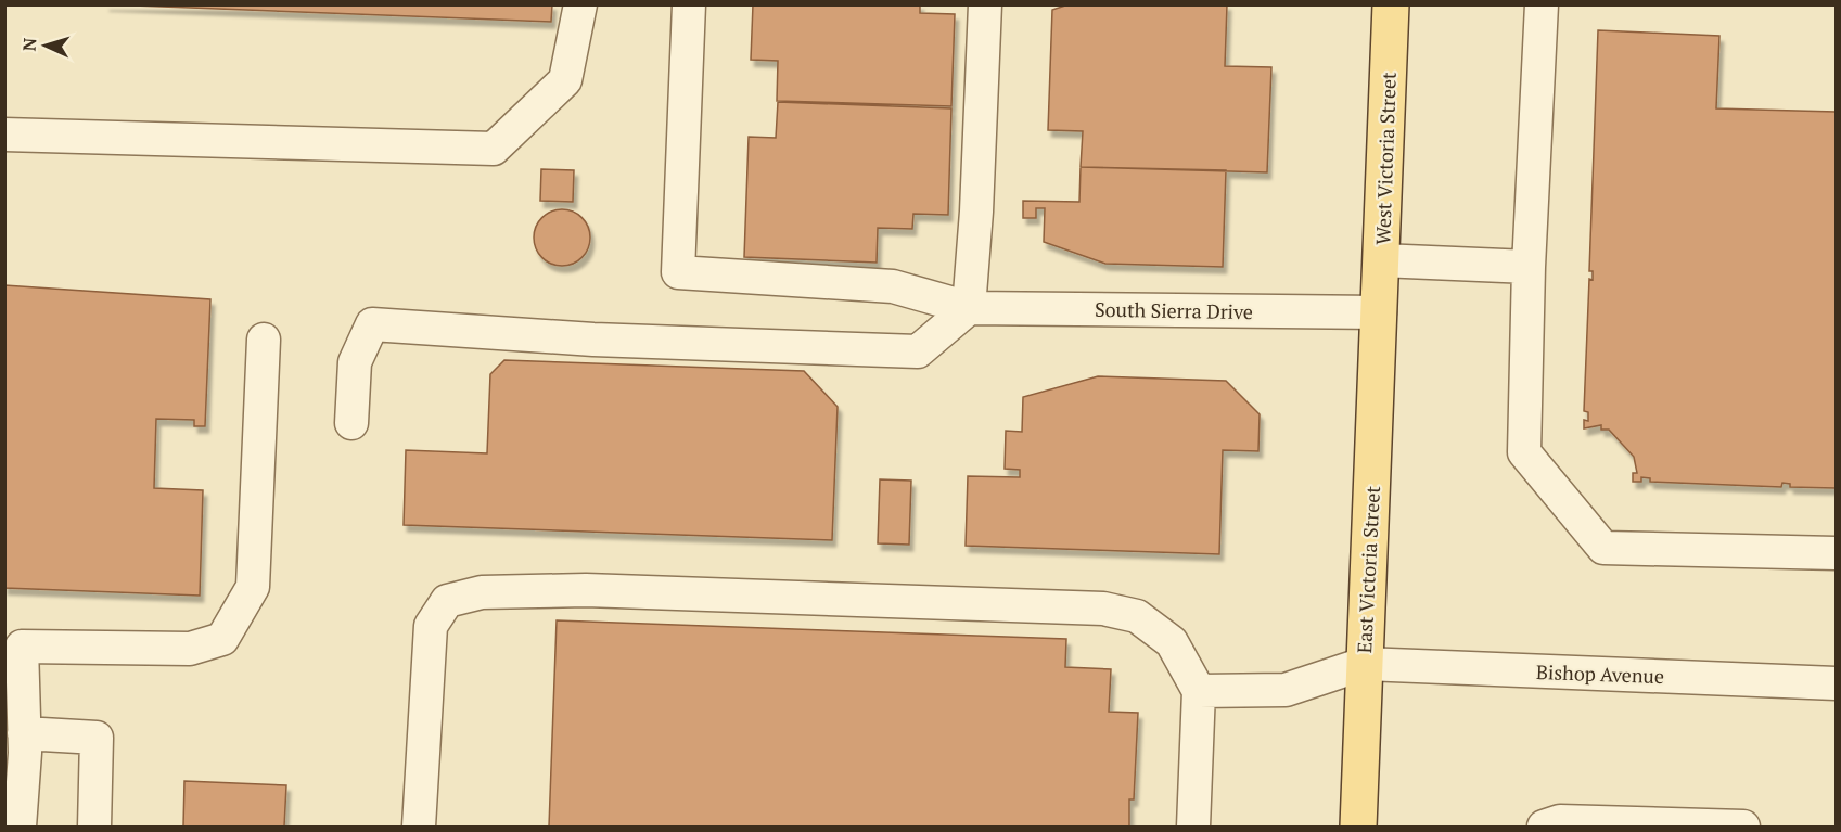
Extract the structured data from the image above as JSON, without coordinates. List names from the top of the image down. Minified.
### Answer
{"streets":{"main road":["West Victoria Street","East Victoria Street"],"street":["South Sierra Drive","Bishop Avenue"]},"crossings":[["West Victoria Street","South Sierra Drive"],["West Victoria Street","East Victoria Street"],["South Sierra Drive","East Victoria Street"],["East Victoria Street","Bishop Avenue"]],"north":"left"}
